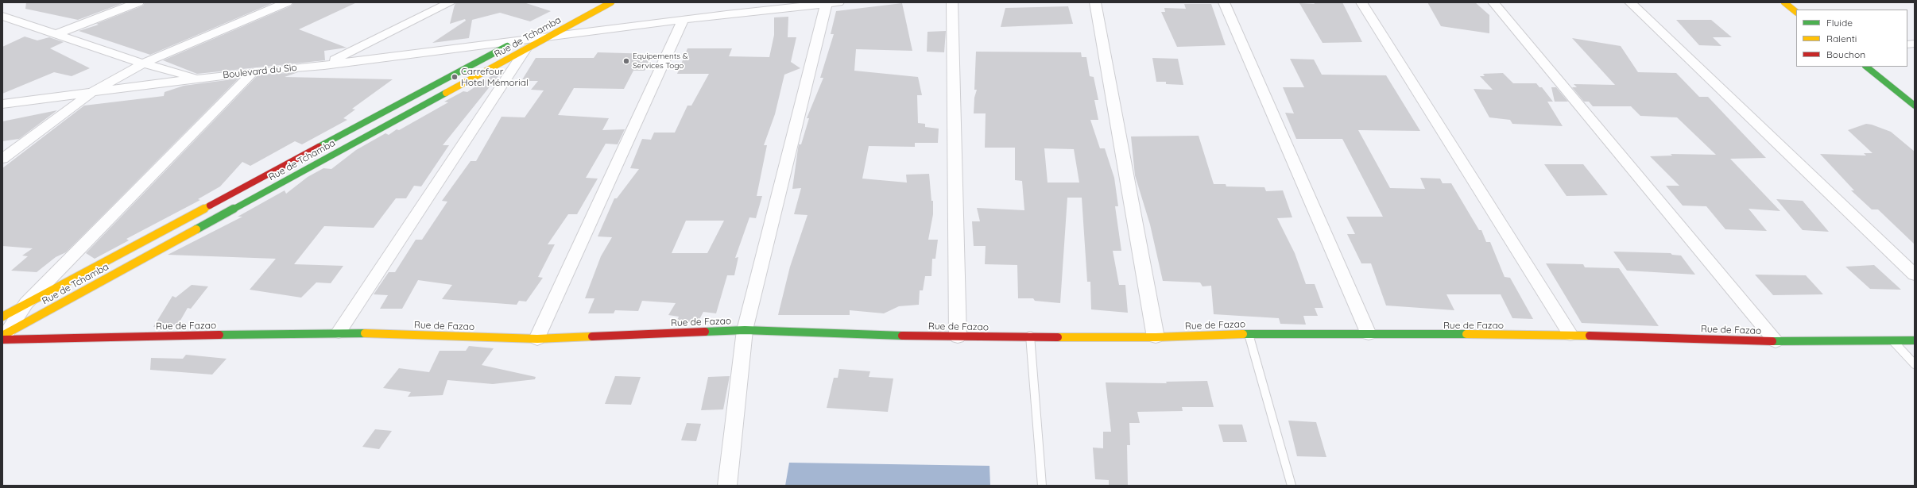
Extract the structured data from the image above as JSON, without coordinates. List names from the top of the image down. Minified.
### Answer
{"streets":{"street":["Rue de Tchamba","Boulevard du Sio","Rue de Fazao"]},"crossings":[["Rue de Tchamba","Boulevard du Sio"],["Rue de Tchamba","Rue de Fazao"]],"places":["Equipements & Services Togo","Carrefour Hotel Mémorial"],"legend":["Fluide","Ralenti","Bouchon"]}
